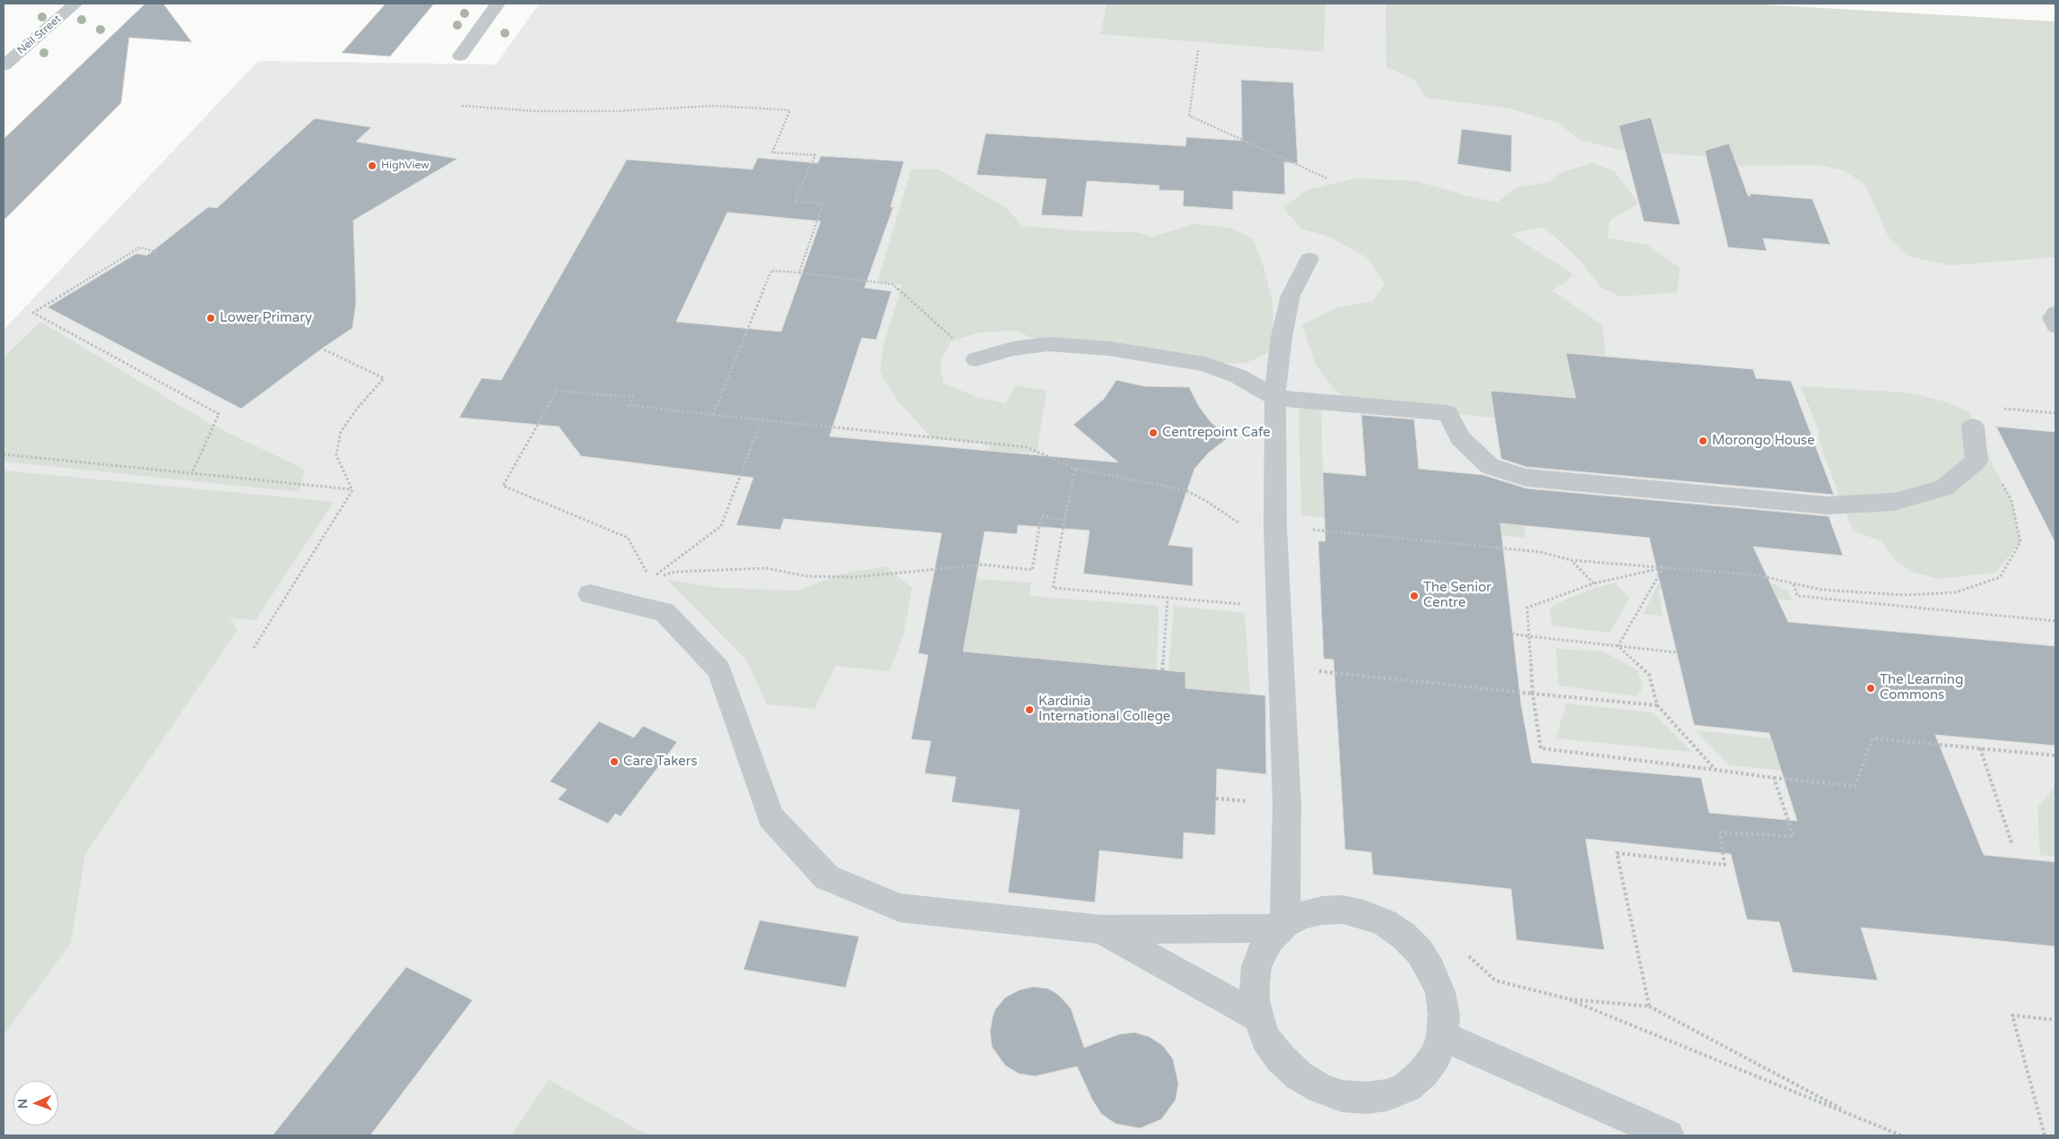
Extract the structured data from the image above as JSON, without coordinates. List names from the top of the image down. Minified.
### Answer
{"streets":{"street":["Neil Street"]},"places":["HighView","Lower Primary","Centrepoint Cafe","Morongo House","The Senior Centre","The Learning Commons","Kardinia International College","Care Takers"],"north":"left"}
